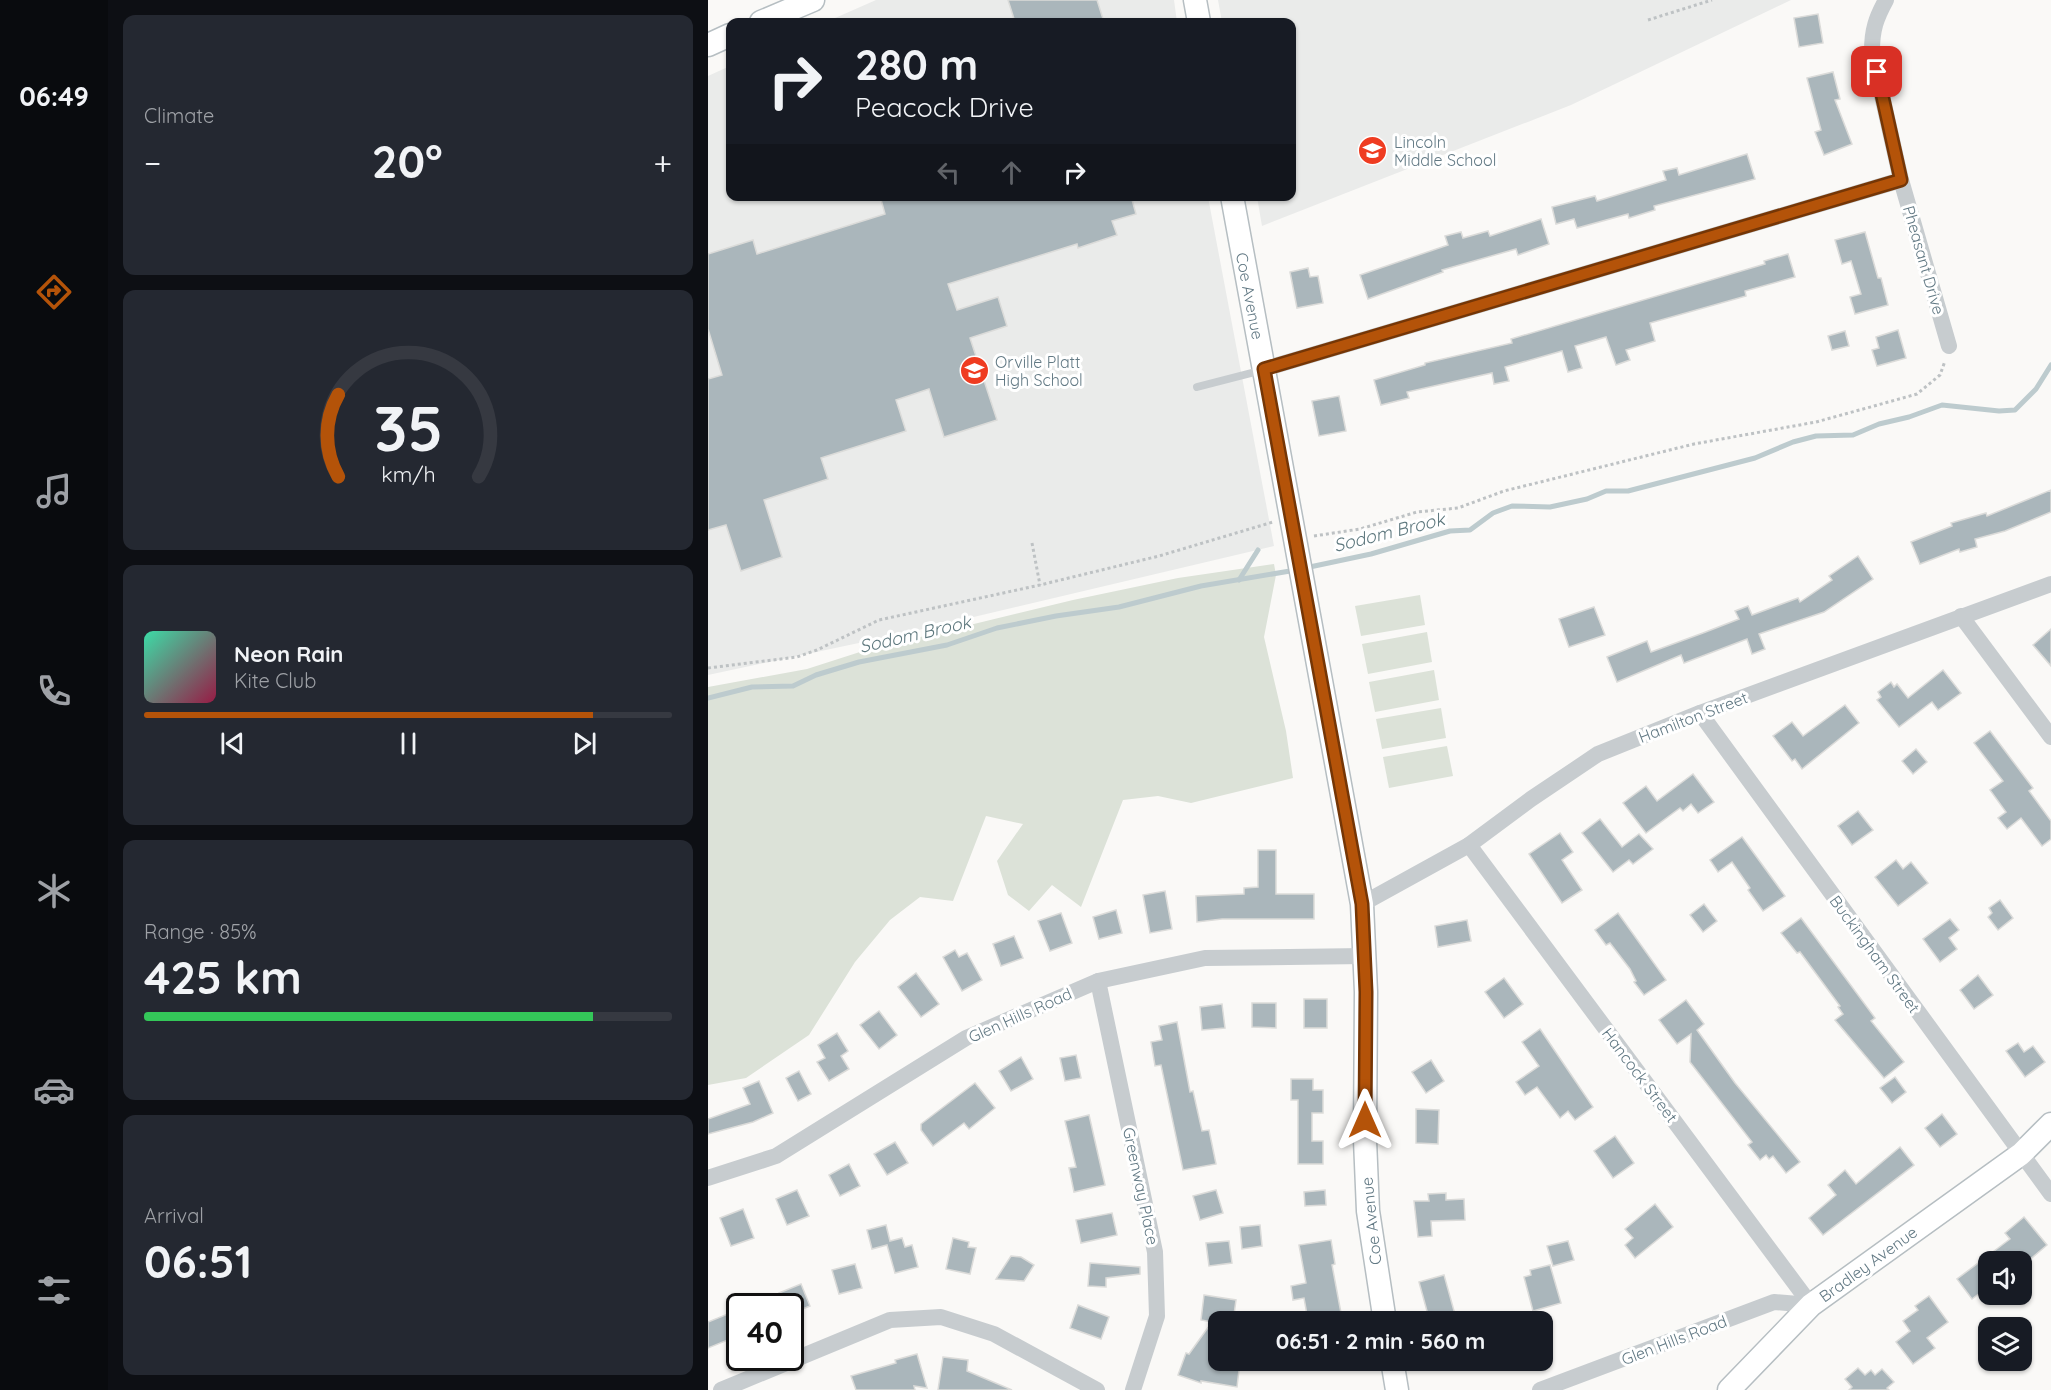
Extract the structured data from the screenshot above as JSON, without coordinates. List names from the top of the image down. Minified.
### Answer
{"streets":{"street":["Pheasant Drive","Coe Avenue","Hamilton Street","Buckingham Street","Glen Hills Road","Hancock Street","Greenway Place","Bradley Avenue"]},"crossings":[["Coe Avenue","Hamilton Street"],["Coe Avenue","Glen Hills Road"],["Hamilton Street","Buckingham Street"],["Hamilton Street","Hancock Street"],["Buckingham Street","Bradley Avenue"],["Glen Hills Road","Hancock Street"],["Glen Hills Road","Greenway Place"],["Glen Hills Road","Bradley Avenue"],["Hancock Street","Bradley Avenue"]],"water":["Sodom Brook"],"places":{"school or university":["Lincoln Middle School","Orville Platt High School"]},"page":{"tabs":"06:49","tile":["Climate",["Range · 85%","425 km"],["Arrival","06:51"]],"turn":["280 m","Peacock Drive"],"heat":["−","20°","+"],"song":["Neon Rain","Kite Club"],"limit":"40","trip":"06:51 · 2 min · 560 m","gauge":["35","km/h"]}}
